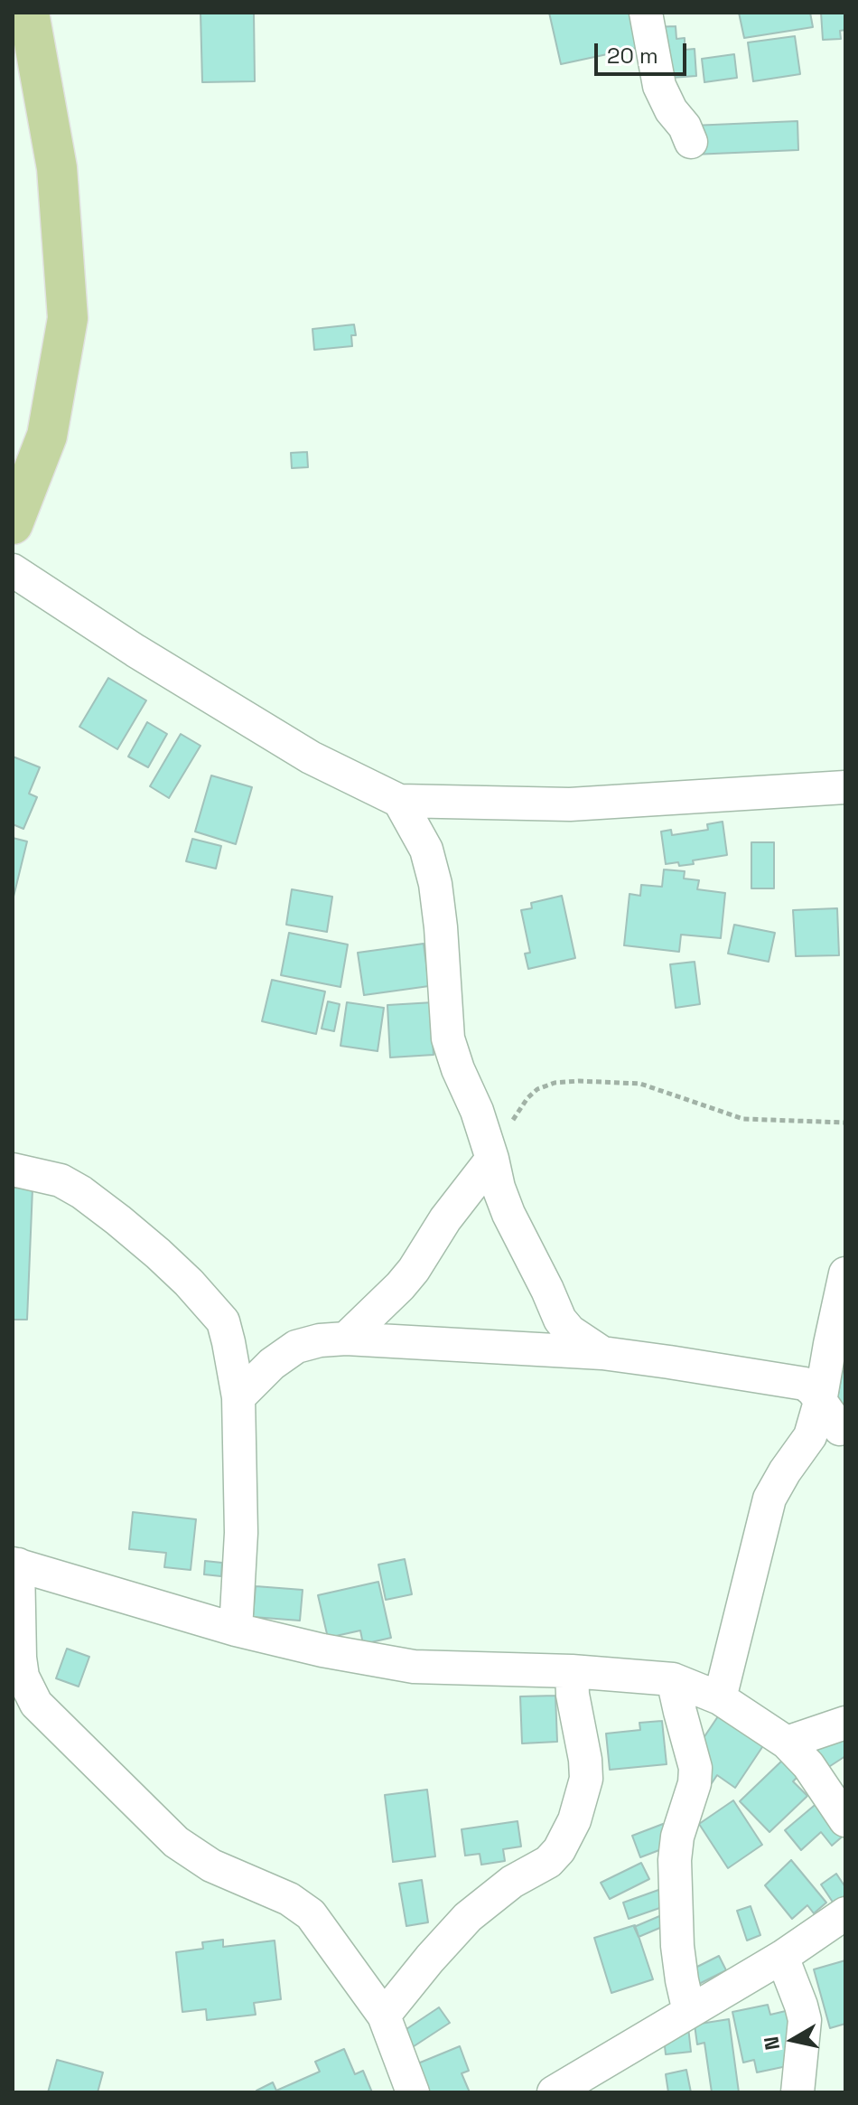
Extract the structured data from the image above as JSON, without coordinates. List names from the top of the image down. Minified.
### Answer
{"scale_bar":"20 m","north":"left"}
